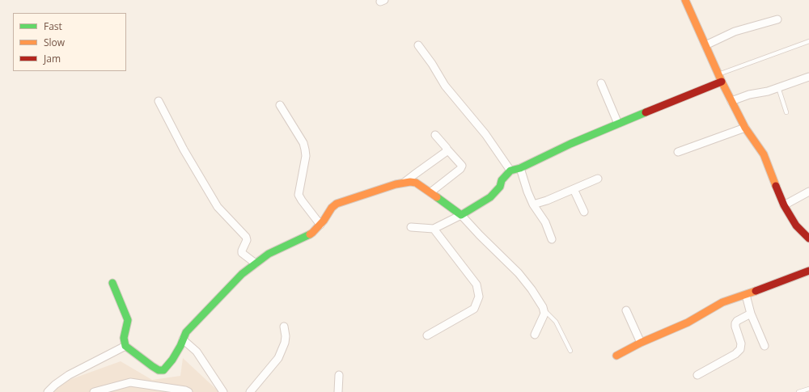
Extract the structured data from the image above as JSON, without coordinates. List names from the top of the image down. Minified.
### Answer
{"legend":["Fast","Slow","Jam"]}
